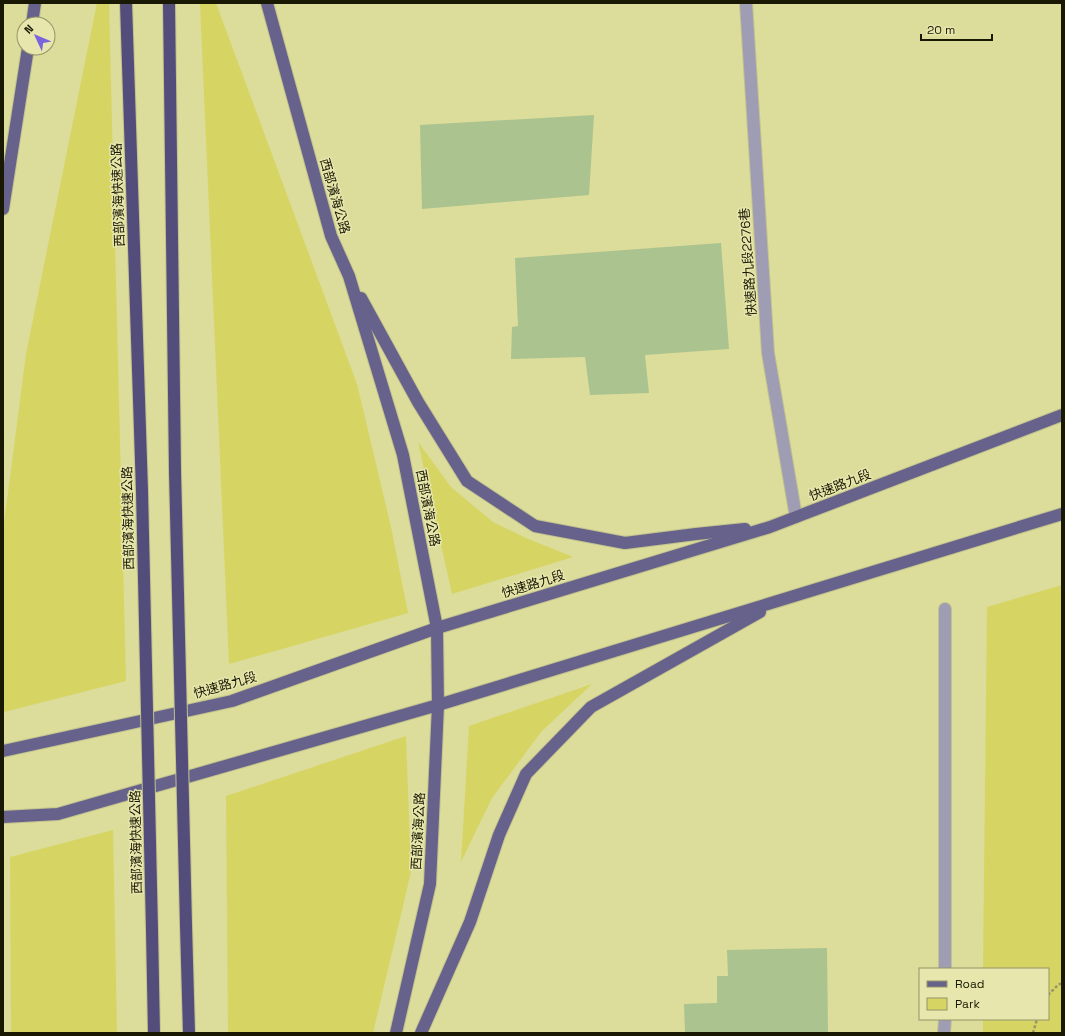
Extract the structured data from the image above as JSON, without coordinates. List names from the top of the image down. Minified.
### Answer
{"streets":{"highway":["西部濱海快速公路"],"main road":["西部濱海公路","快速路九段"],"street":["快速路九段2276巷"]},"crossings":[["西部濱海公路","快速路九段"],["快速路九段2276巷","快速路九段"]],"legend":["Road","Park"],"scale_bar":"20 m","north":"top left"}
